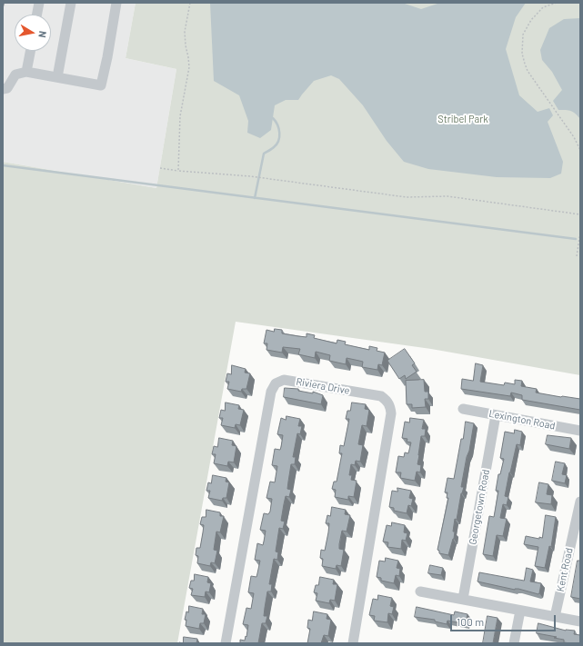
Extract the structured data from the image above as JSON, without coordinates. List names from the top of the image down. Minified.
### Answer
{"streets":{"street":["Riviera Drive","Lexington Road","Georgetown Road","Kent Road"]},"crossings":[["Lexington Road","Georgetown Road"]],"parks":["Stribel Park"],"scale_bar":"100 m","north":"right"}
